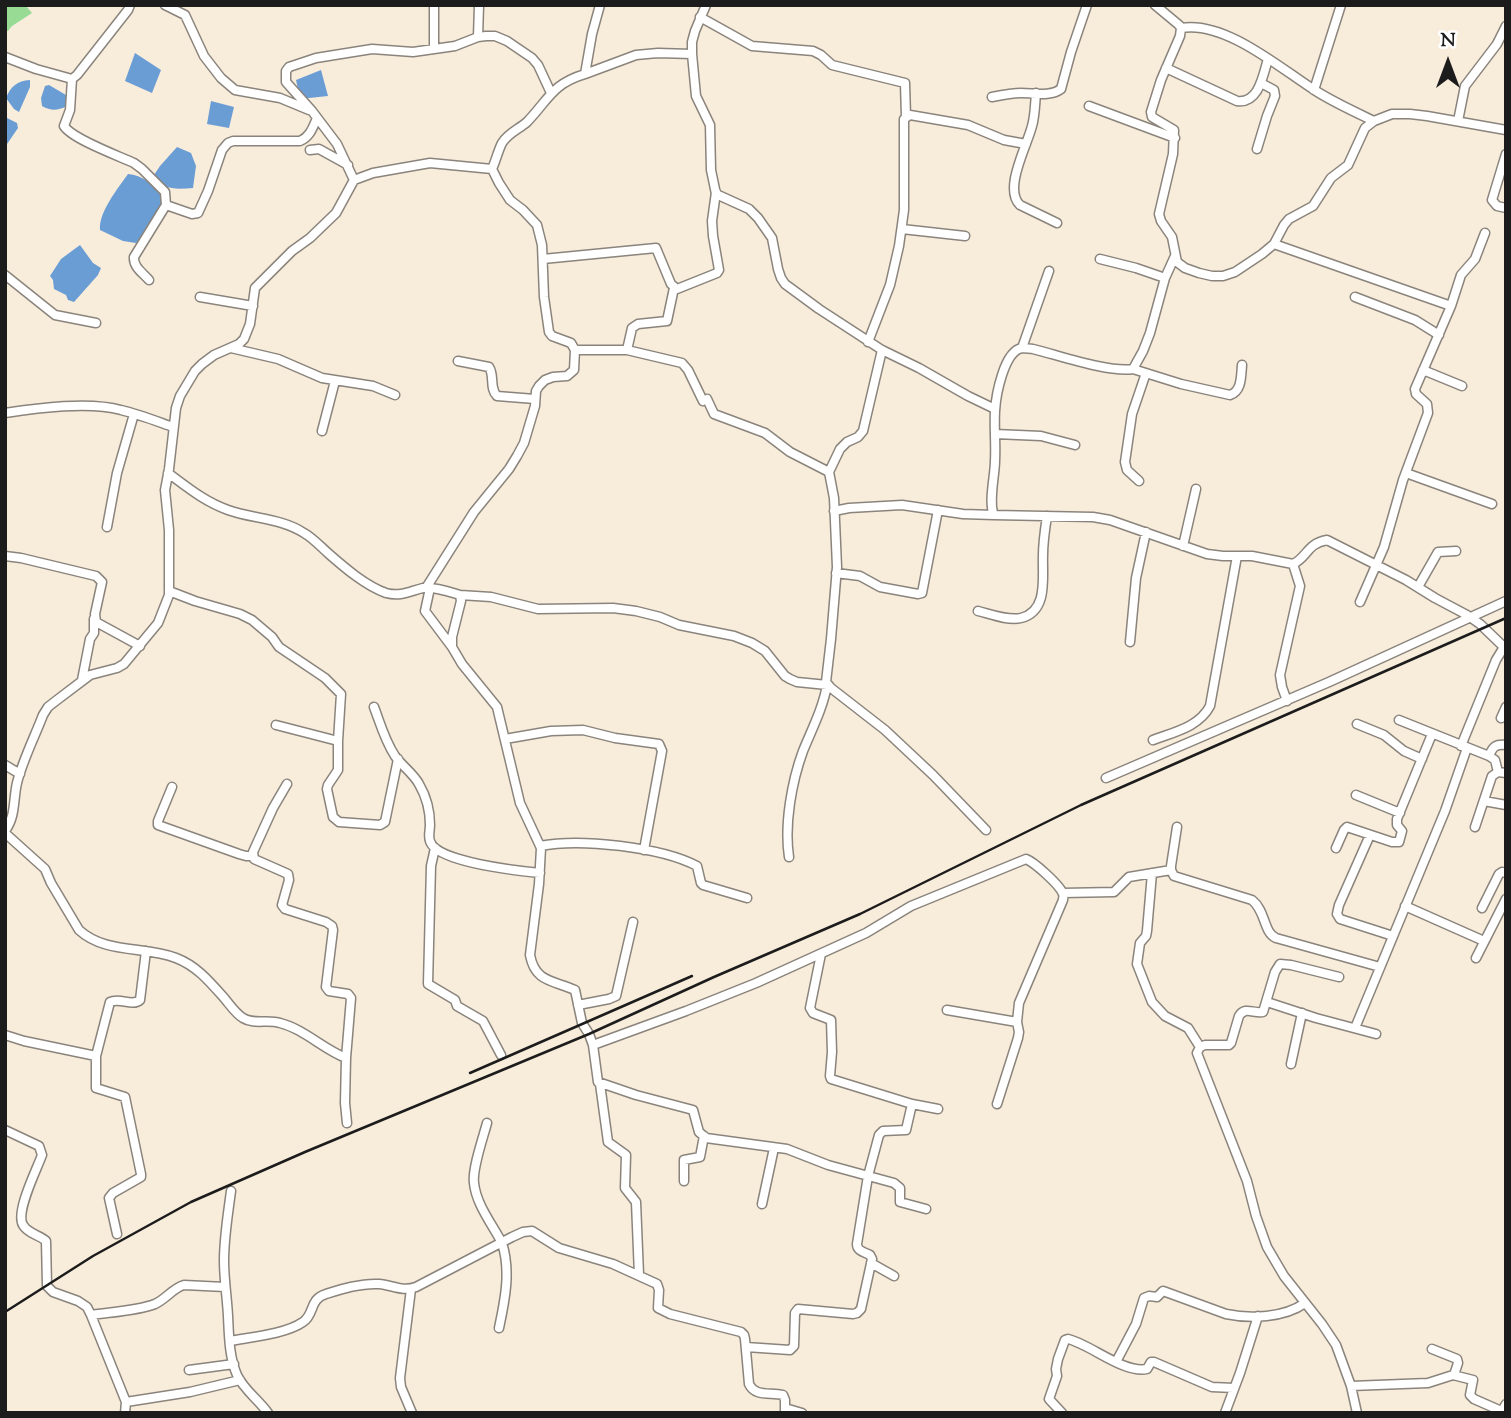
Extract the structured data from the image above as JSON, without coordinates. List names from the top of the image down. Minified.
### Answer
{"north":"top"}
